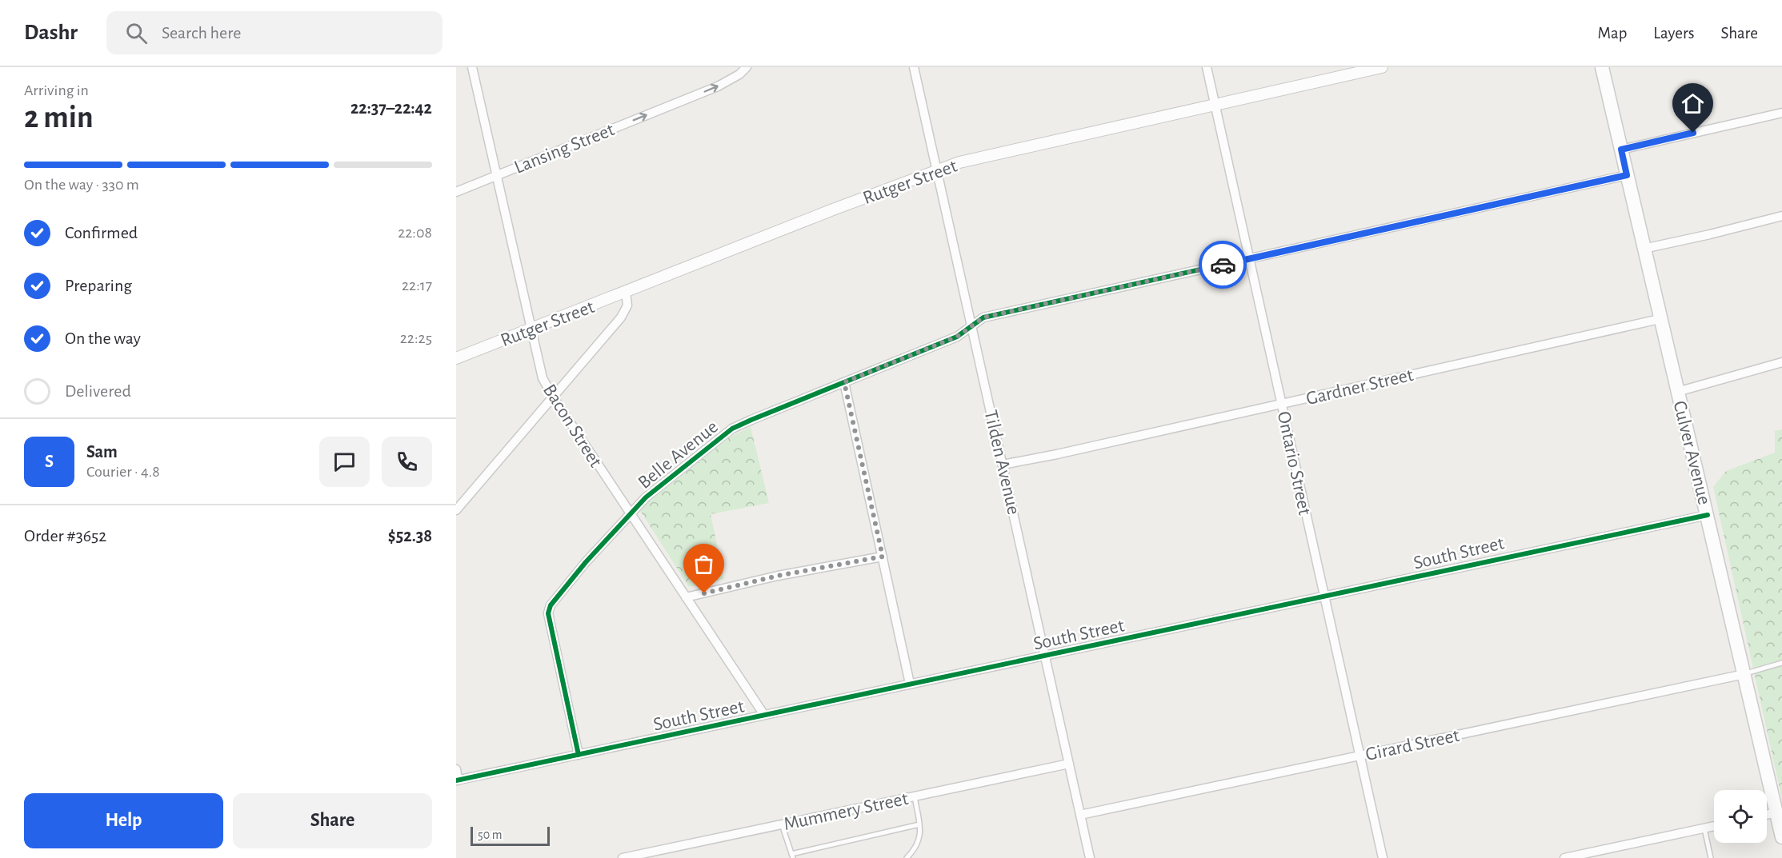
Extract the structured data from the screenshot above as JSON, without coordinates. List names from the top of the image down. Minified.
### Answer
{"streets":{"main road":["Culver Avenue"],"street":["Lansing Street","Rutger Street","Gardner Street","Bacon Street","Belle Avenue","Tilden Avenue","Ontario Street","South Street","Girard Street","Mummery Street"]},"crossings":[["Lansing Street","Bacon Street"],["Rutger Street","Bacon Street"],["Rutger Street","Tilden Avenue"],["Rutger Street","Ontario Street"],["Gardner Street","Culver Avenue"],["Gardner Street","Tilden Avenue"],["Gardner Street","Ontario Street"],["Bacon Street","Belle Avenue"],["Bacon Street","South Street"],["Culver Avenue","Belle Avenue"],["Culver Avenue","South Street"],["Culver Avenue","Girard Street"],["Belle Avenue","Tilden Avenue"],["Belle Avenue","Ontario Street"],["Belle Avenue","South Street"],["Tilden Avenue","South Street"],["Tilden Avenue","Girard Street"],["Tilden Avenue","Mummery Street"],["Ontario Street","South Street"],["Ontario Street","Girard Street"]],"one_way":["Lansing Street"],"scale_bar":"50 m","page":{"header":"Dashr","search":"Search here","nav":["Map","Layers","Share"],"heading":["2 min","Arriving in","22:37–22:42"],"panel":["Sam","Courier · 4.8","Order #3652","$52.38"],"bar":"On the way · 330 m","list":[["Confirmed","22:08"],["Preparing","22:17"],["On the way","22:25"],"Delivered"],"round":"S","buttons":["Help","Share"],"scale":"50 m"}}
